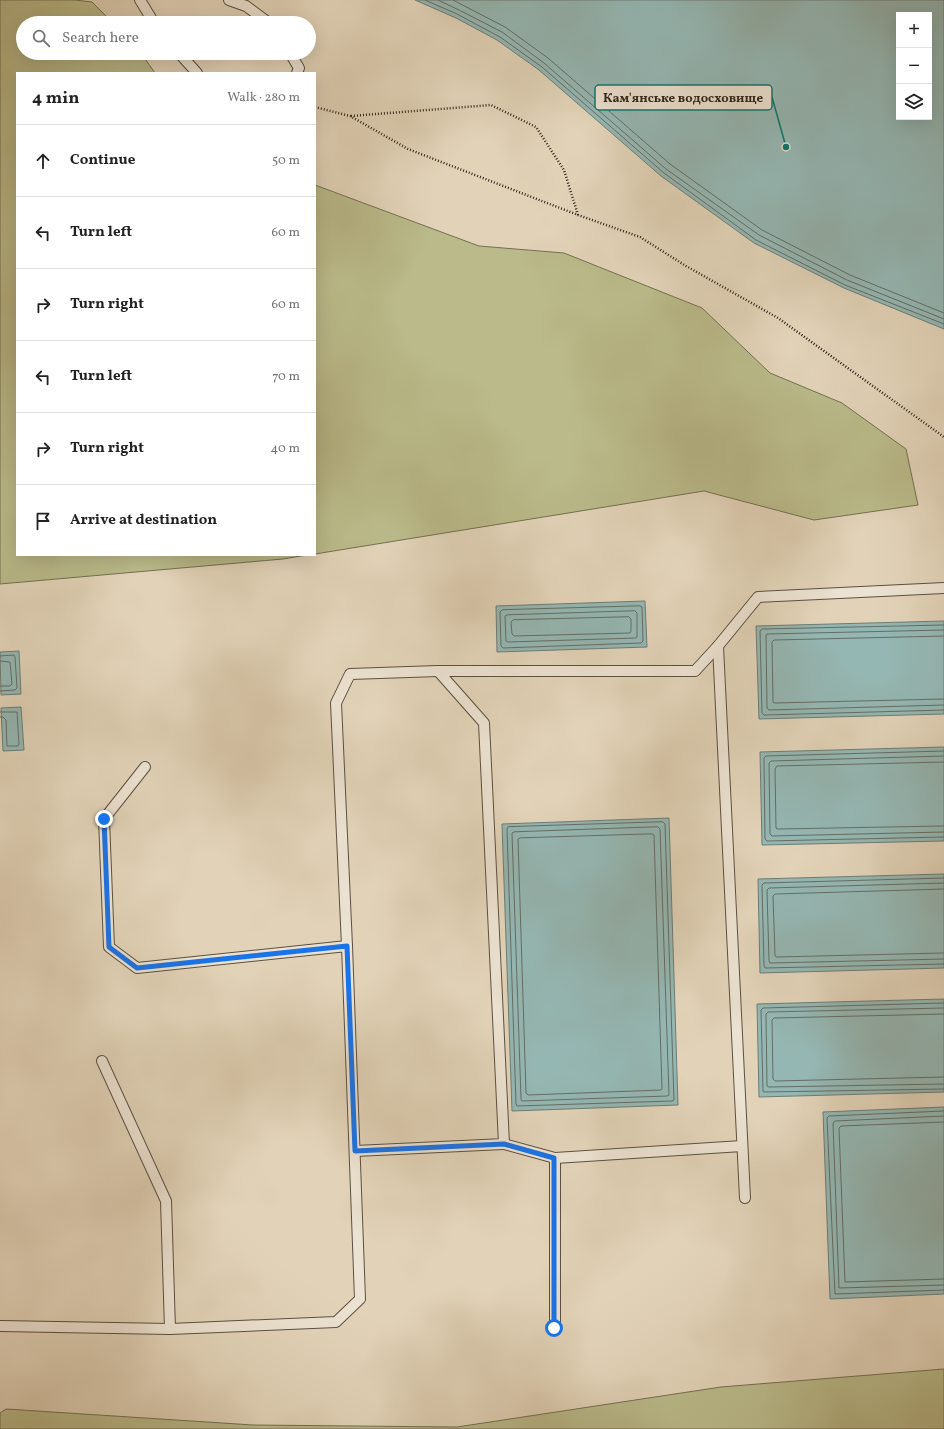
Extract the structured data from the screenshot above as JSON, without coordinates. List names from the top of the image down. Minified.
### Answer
{"places":["Кам'янське водосховище"],"page":{"map_buttons":["+","−"],"search":"Search here","heading":["4 min","Walk · 280 m"],"list":[["Continue","50 m"],["Turn left","60 m"],["Turn right","60 m"],["Turn left","70 m"],["Turn right","40 m"],"Arrive at destination"]}}
